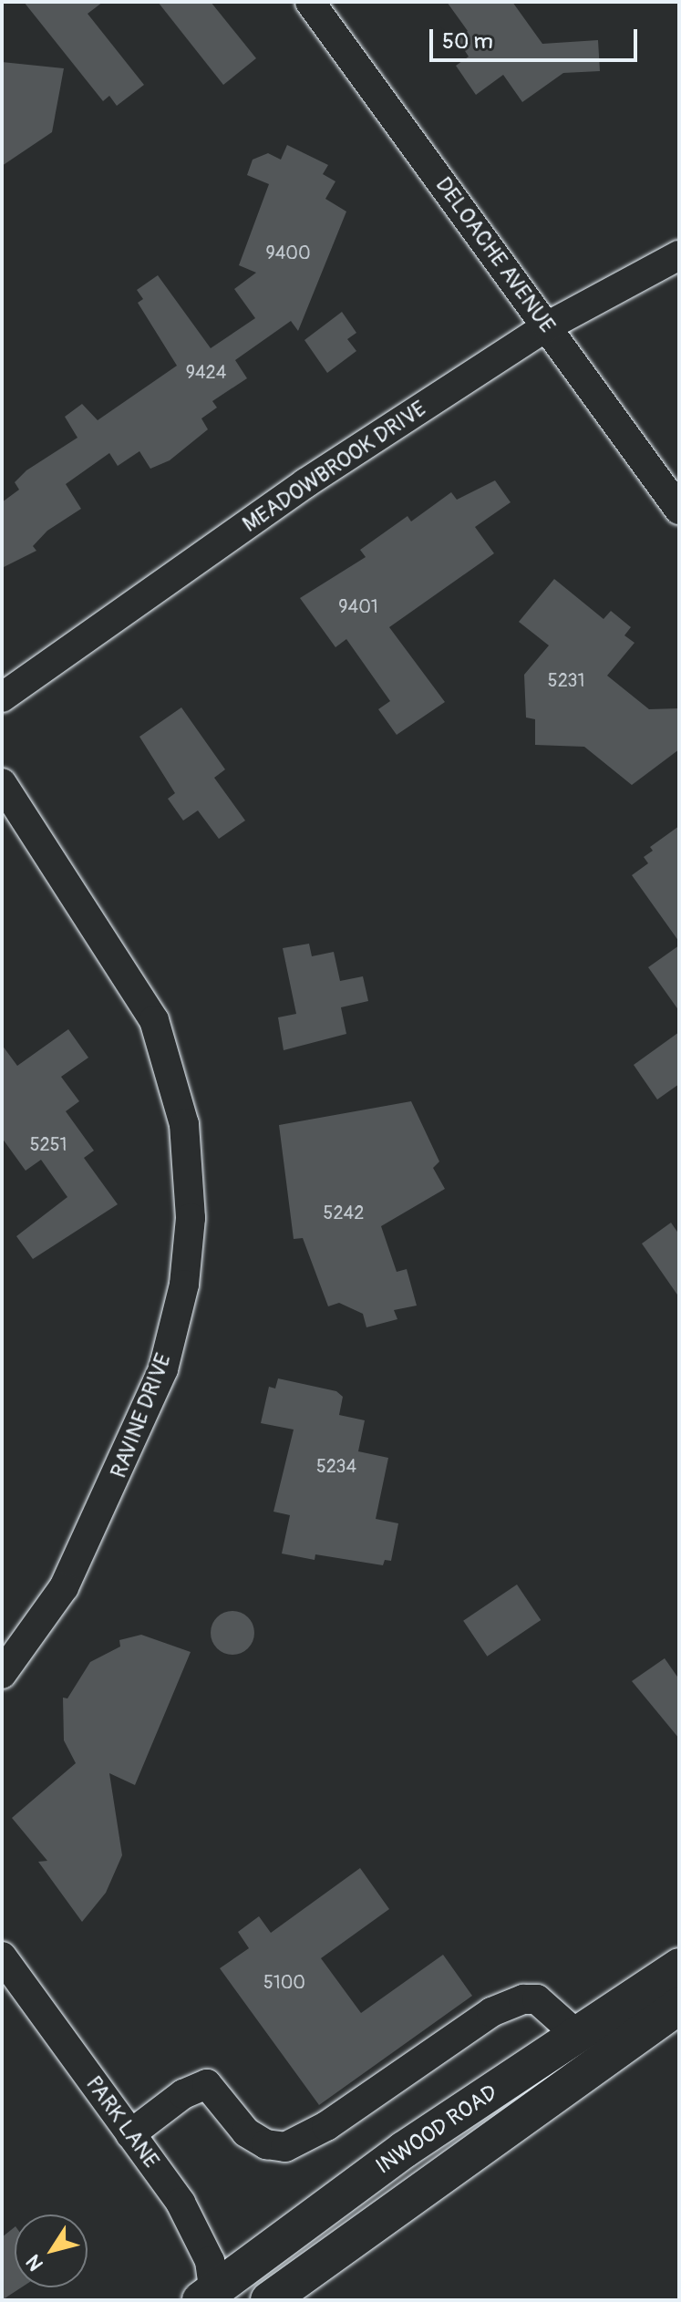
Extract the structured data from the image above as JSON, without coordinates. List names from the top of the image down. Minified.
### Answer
{"streets":{"main road":["INWOOD ROAD"],"street":["DELOACHE AVENUE","MEADOWBROOK DRIVE","RAVINE DRIVE","PARK LANE"]},"crossings":[["DELOACHE AVENUE","MEADOWBROOK DRIVE"],["PARK LANE","INWOOD ROAD"]],"house_numbers":["9400","9424","9401","5231","5251","5242","5234","5100"],"scale_bar":"50 m","north":"bottom left"}
